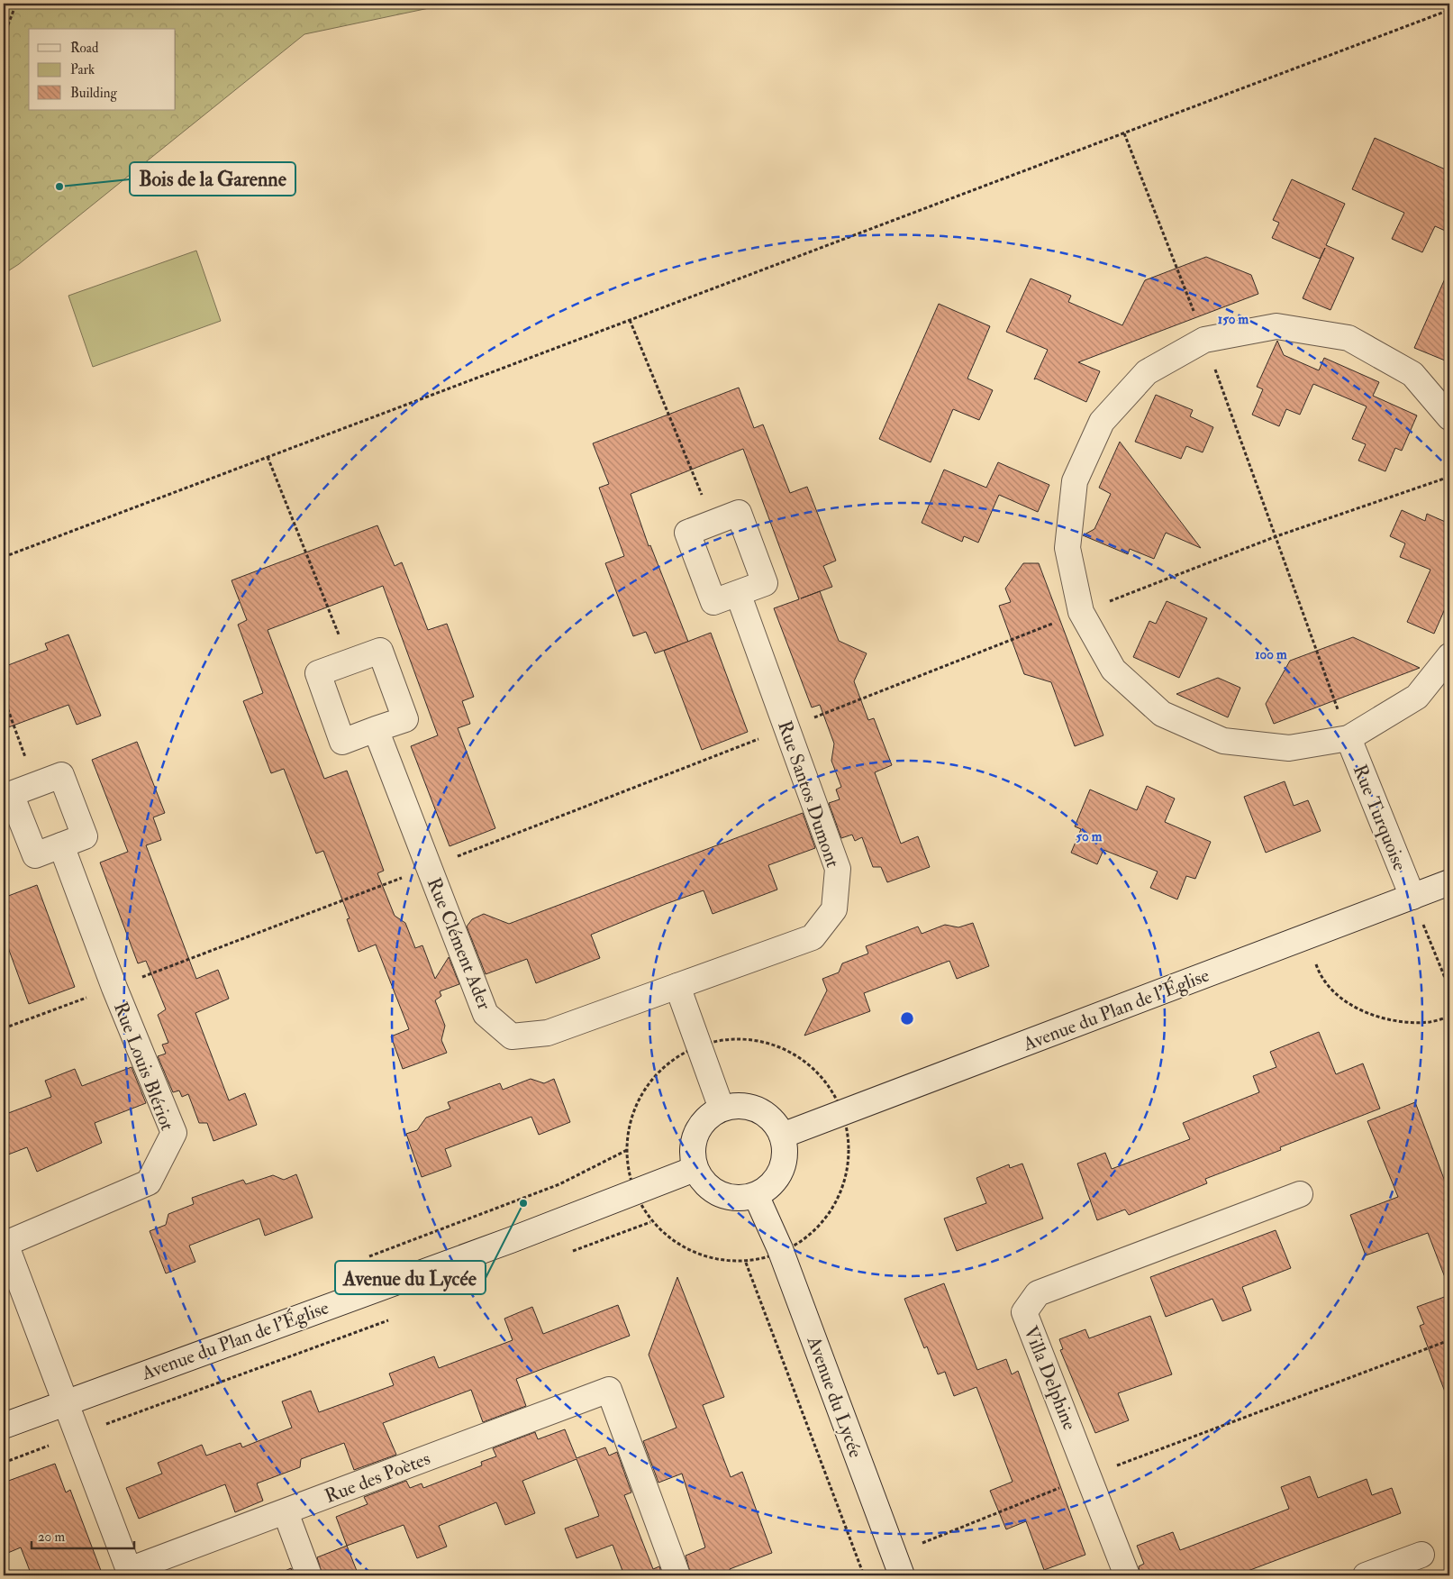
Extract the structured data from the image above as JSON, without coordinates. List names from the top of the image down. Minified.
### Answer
{"streets":{"street":["Rue Santos Dumont","Rue Turquoise","Rue Clément Ader","Avenue du Plan de l'Église","Rue Louis Blériot","Villa Delphine","Avenue du Lycée","Rue des Poètes"]},"crossings":[["Rue Santos Dumont","Rue Clément Ader"],["Rue Turquoise","Avenue du Plan de l'Église"],["Avenue du Plan de l'Église","Rue Louis Blériot"],["Avenue du Plan de l'Église","Avenue du Lycée"],["Avenue du Plan de l'Église","Rue des Poètes"],["Rue Louis Blériot","Rue des Poètes"]],"places":["Bois de la Garenne","Avenue du Lycée"],"legend":["Road","Park","Building"],"scale_bar":"20 m","rings":["150 m","100 m","50 m"]}
